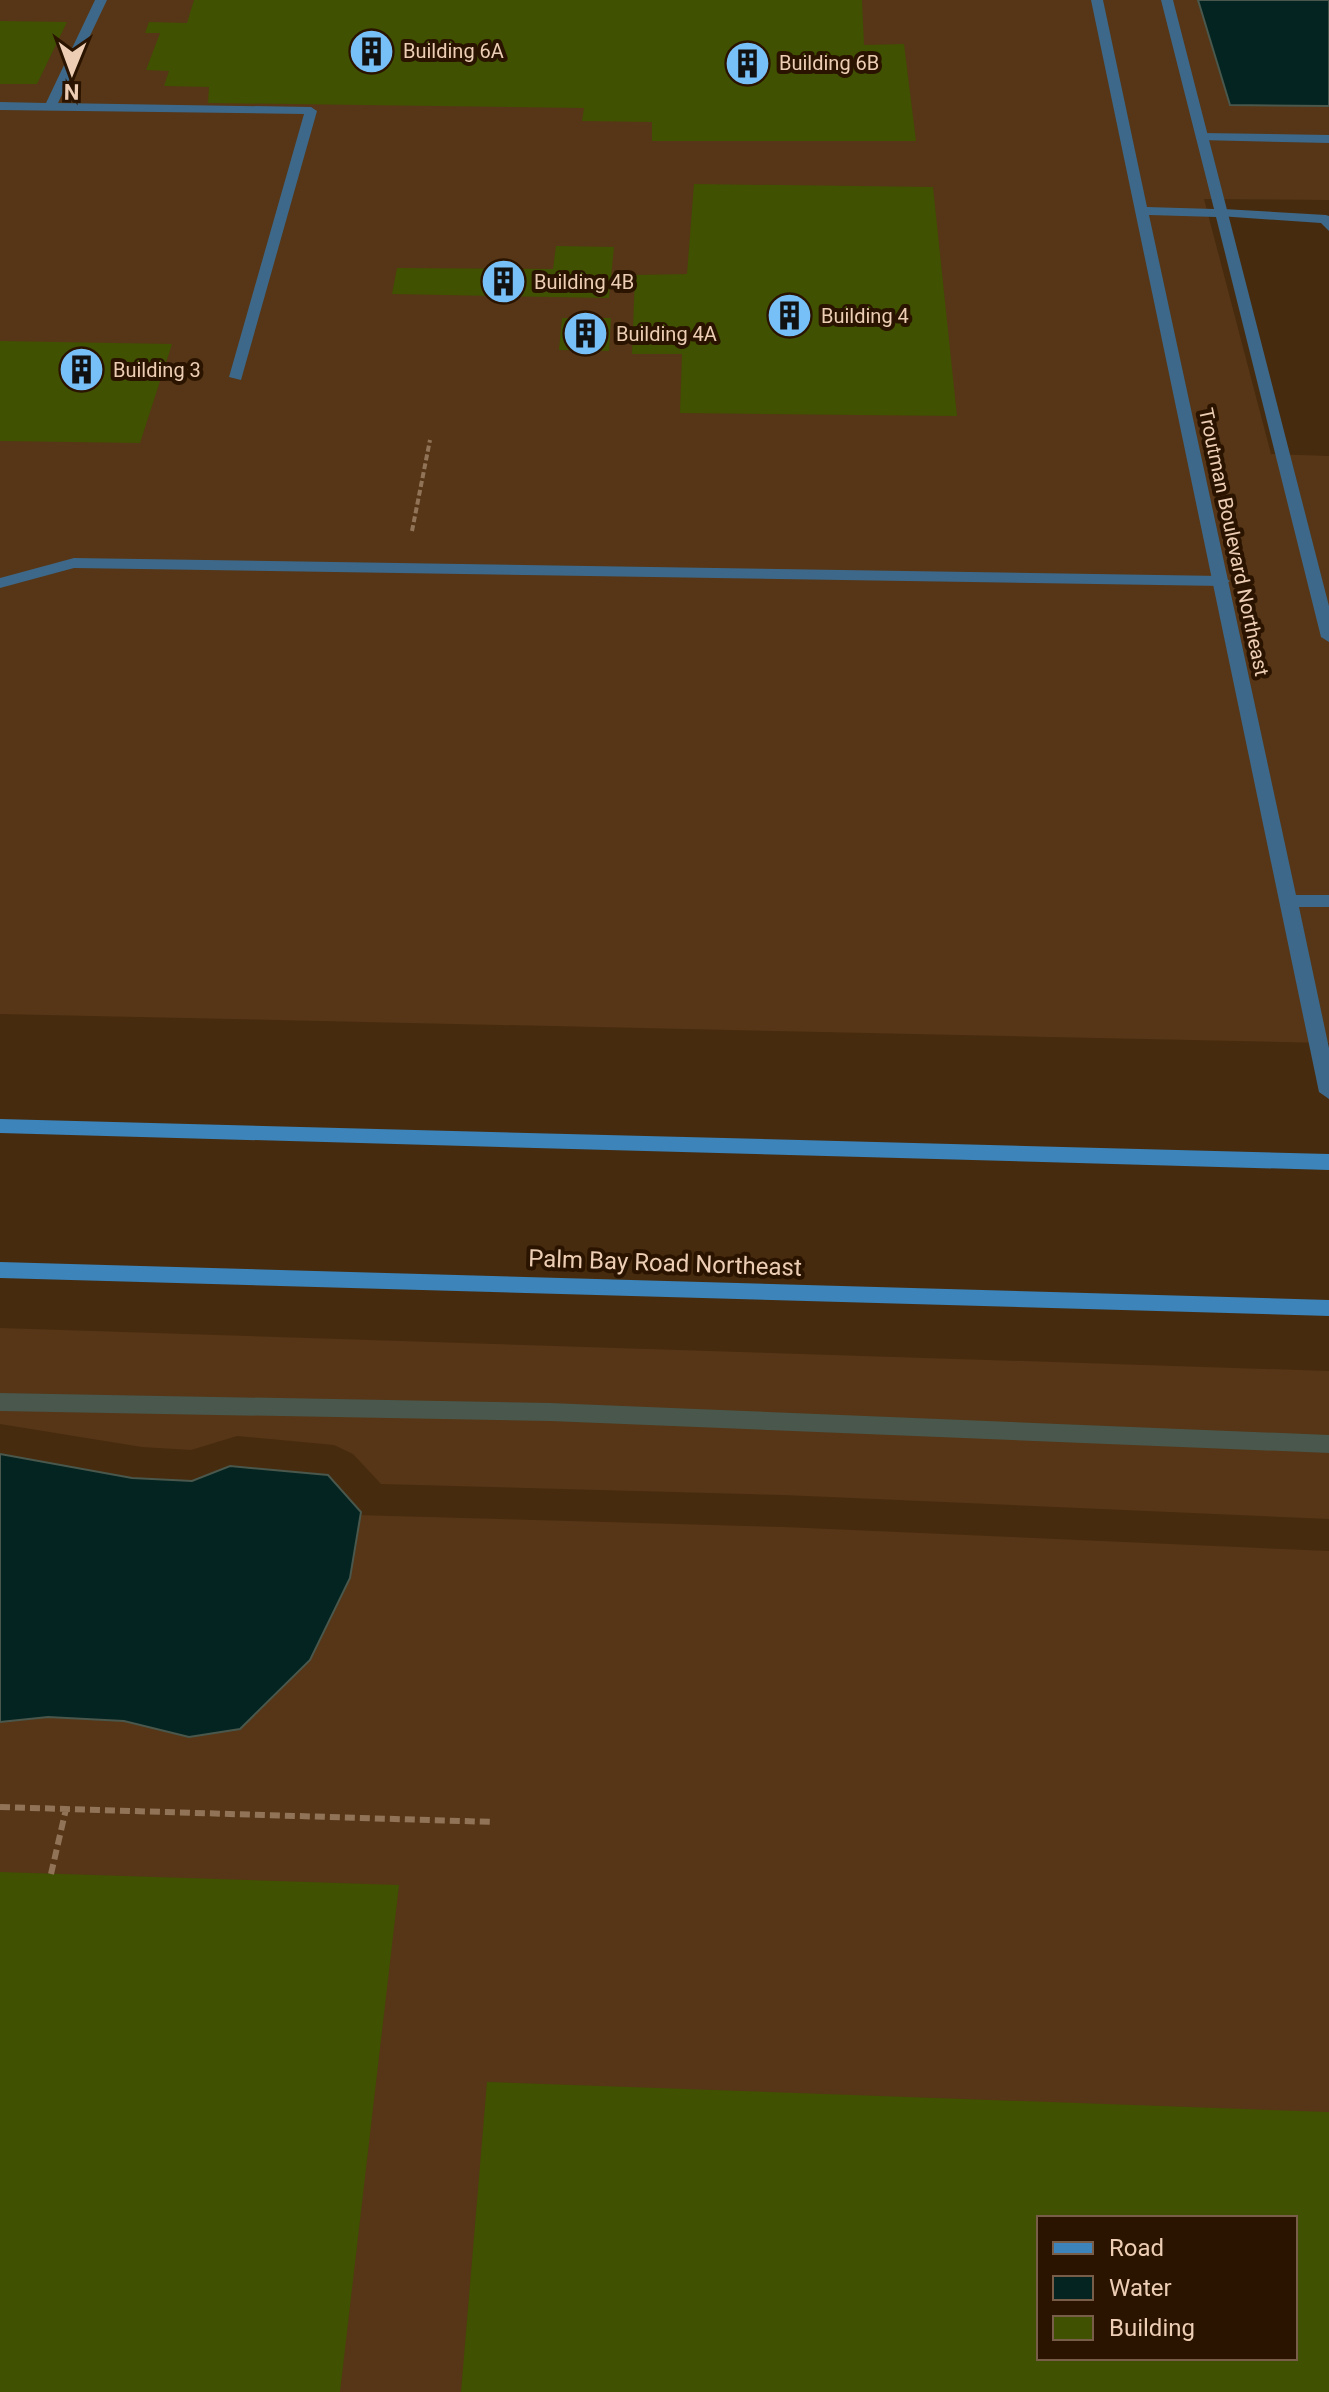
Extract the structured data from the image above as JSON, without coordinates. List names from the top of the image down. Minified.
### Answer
{"streets":{"main road":["Palm Bay Road Northeast"],"street":["Troutman Boulevard Northeast"]},"places":{"building":["Building 6A","Building 6B","Building 4B","Building 4","Building 4A","Building 3"]},"legend":["Road","Water","Building"],"north":"bottom"}
